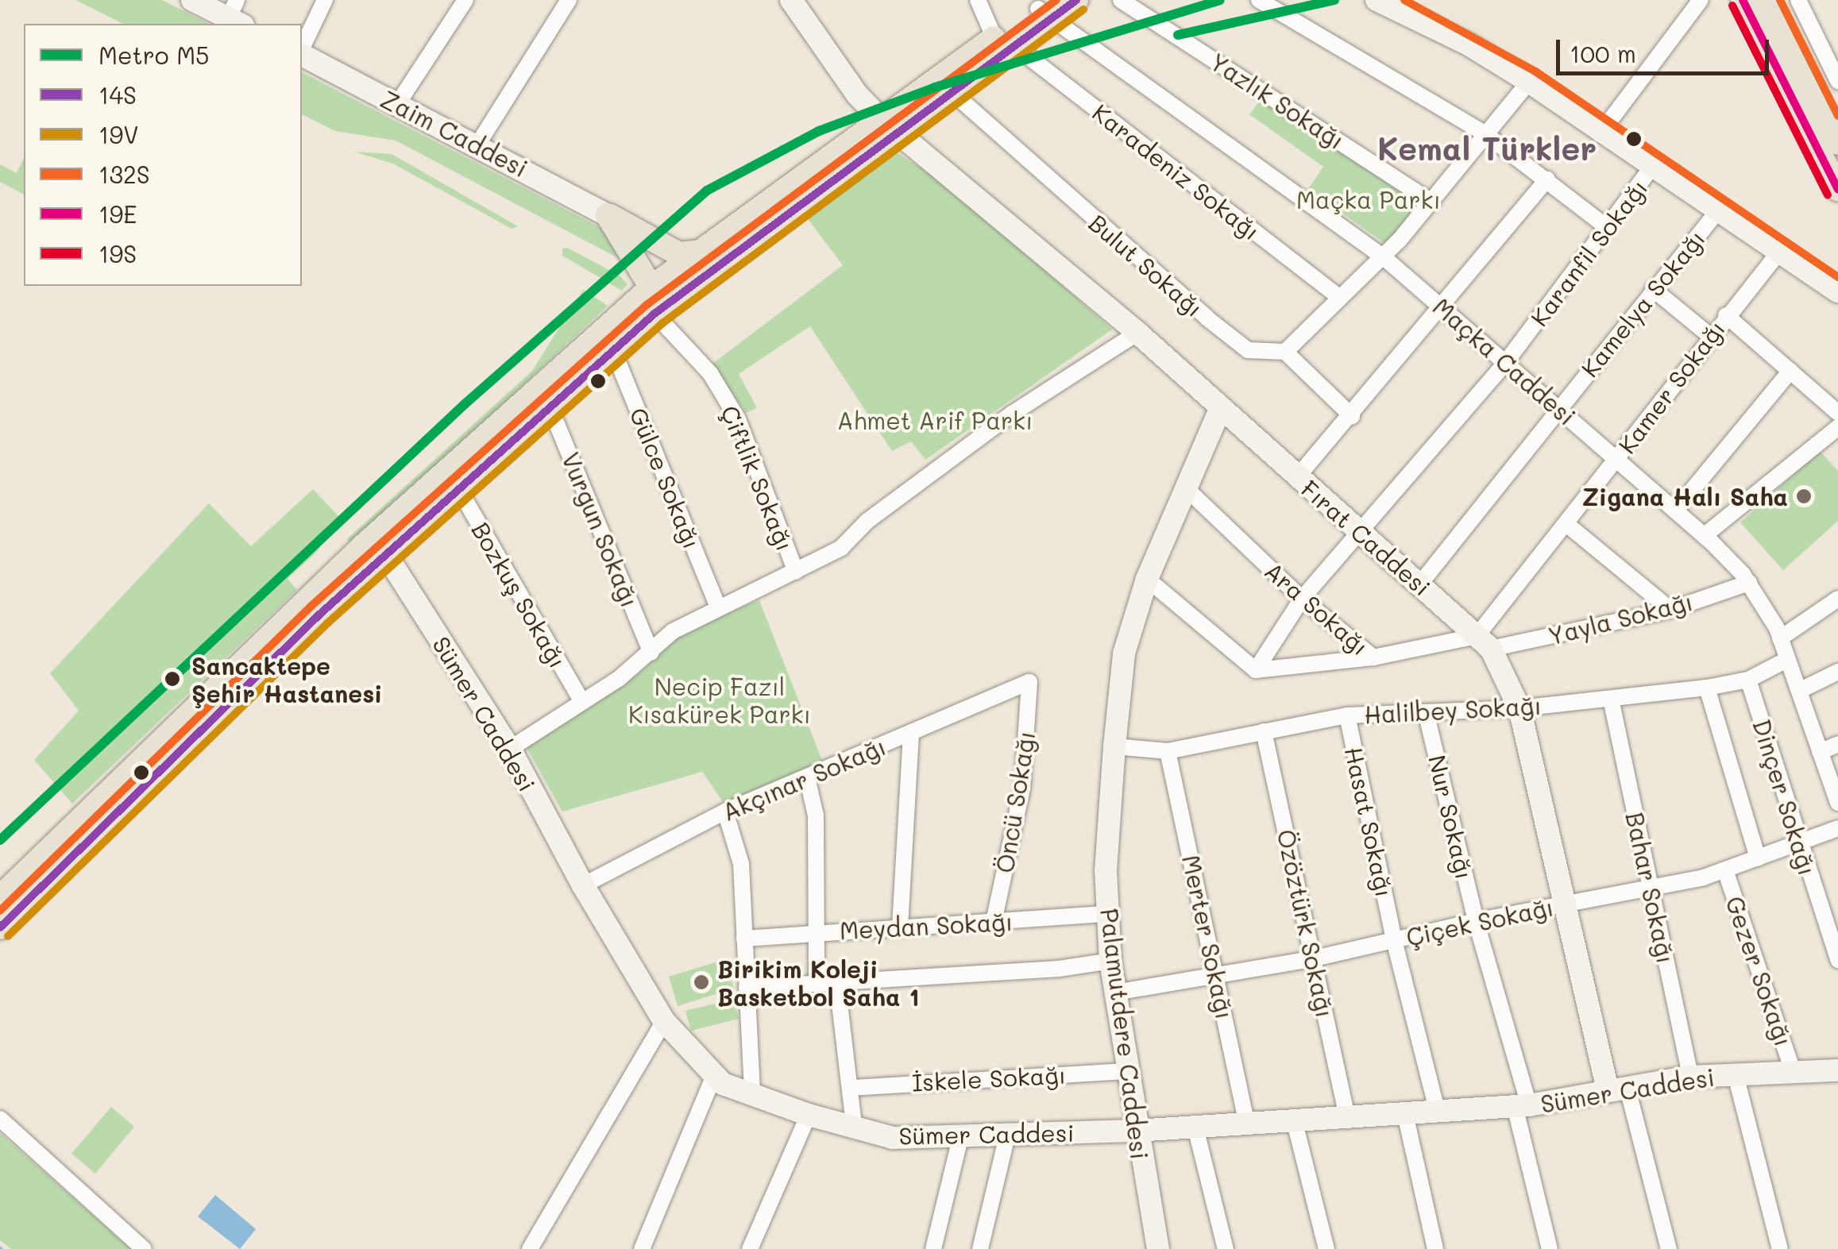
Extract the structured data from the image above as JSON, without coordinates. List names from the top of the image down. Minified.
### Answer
{"streets":{"street":["Yazlık Sokağı","Zaim Caddesi","Karadeniz Sokağı","Karanfil Sokağı","Bulut Sokağı","Kamelya Sokağı","Maçka Caddesi","Kamer Sokağı","Gülce Sokağı","Çiftlik Sokağı","Vurgun Sokağı","Fırat Caddesi","Bozkuş Sokağı","Ara Sokağı","Yayla Sokağı","Halilbey Sokağı","Sümer Caddesi","Akçınar Sokağı","Dinçer Sokağı","Öncü Sokağı","Nur Sokağı","Hasat Sokağı","Bahar Sokağı","Çiçek Sokağı","Özöztürk Sokağı","Meydan Sokağı","Merter Sokağı","Gezer Sokağı","Palamutdere Caddesi","İskele Sokağı"]},"crossings":[["Karanfil Sokağı","Maçka Caddesi"],["Karanfil Sokağı","Fırat Caddesi"],["Karanfil Sokağı","Ara Sokağı"],["Kamelya Sokağı","Maçka Caddesi"],["Kamelya Sokağı","Fırat Caddesi"],["Maçka Caddesi","Kamer Sokağı"],["Maçka Caddesi","Yayla Sokağı"],["Maçka Caddesi","Halilbey Sokağı"],["Kamer Sokağı","Fırat Caddesi"],["Kamer Sokağı","Ara Sokağı"],["Kamer Sokağı","Yayla Sokağı"],["Fırat Caddesi","Ara Sokağı"],["Fırat Caddesi","Yayla Sokağı"],["Fırat Caddesi","Halilbey Sokağı"],["Fırat Caddesi","Sümer Caddesi"],["Fırat Caddesi","Çiçek Sokağı"],["Fırat Caddesi","Palamutdere Caddesi"],["Ara Sokağı","Yayla Sokağı"],["Ara Sokağı","Palamutdere Caddesi"],["Halilbey Sokağı","Dinçer Sokağı"],["Halilbey Sokağı","Nur Sokağı"],["Halilbey Sokağı","Hasat Sokağı"],["Halilbey Sokağı","Bahar Sokağı"],["Halilbey Sokağı","Özöztürk Sokağı"],["Halilbey Sokağı","Merter Sokağı"],["Halilbey Sokağı","Palamutdere Caddesi"],["Sümer Caddesi","Akçınar Sokağı"],["Sümer Caddesi","Nur Sokağı"],["Sümer Caddesi","Hasat Sokağı"],["Sümer Caddesi","Bahar Sokağı"],["Sümer Caddesi","Özöztürk Sokağı"],["Sümer Caddesi","Merter Sokağı"],["Sümer Caddesi","Gezer Sokağı"],["Sümer Caddesi","Palamutdere Caddesi"],["Akçınar Sokağı","Öncü Sokağı"],["Dinçer Sokağı","Çiçek Sokağı"],["Öncü Sokağı","Meydan Sokağı"],["Nur Sokağı","Çiçek Sokağı"],["Hasat Sokağı","Çiçek Sokağı"],["Bahar Sokağı","Çiçek Sokağı"],["Çiçek Sokağı","Özöztürk Sokağı"],["Çiçek Sokağı","Merter Sokağı"],["Çiçek Sokağı","Gezer Sokağı"],["Çiçek Sokağı","Palamutdere Caddesi"],["Meydan Sokağı","Palamutdere Caddesi"],["Palamutdere Caddesi","İskele Sokağı"]],"districts":["Kemal Türkler"],"parks":["Maçka Parkı","Ahmet Arif Parkı","Necip Fazıl Kısakürek Parkı"],"places":["Zigana Halı Saha","Sancaktepe Şehir Hastanesi","Birikim Koleji Basketbol Saha 1"],"lines":["metro line M5","transit line 14S","transit line 132S","transit line 19E","transit line 19S","transit line 19V"],"legend":["Metro M5","14S","19V","132S","19E","19S"],"scale_bar":"100 m"}
